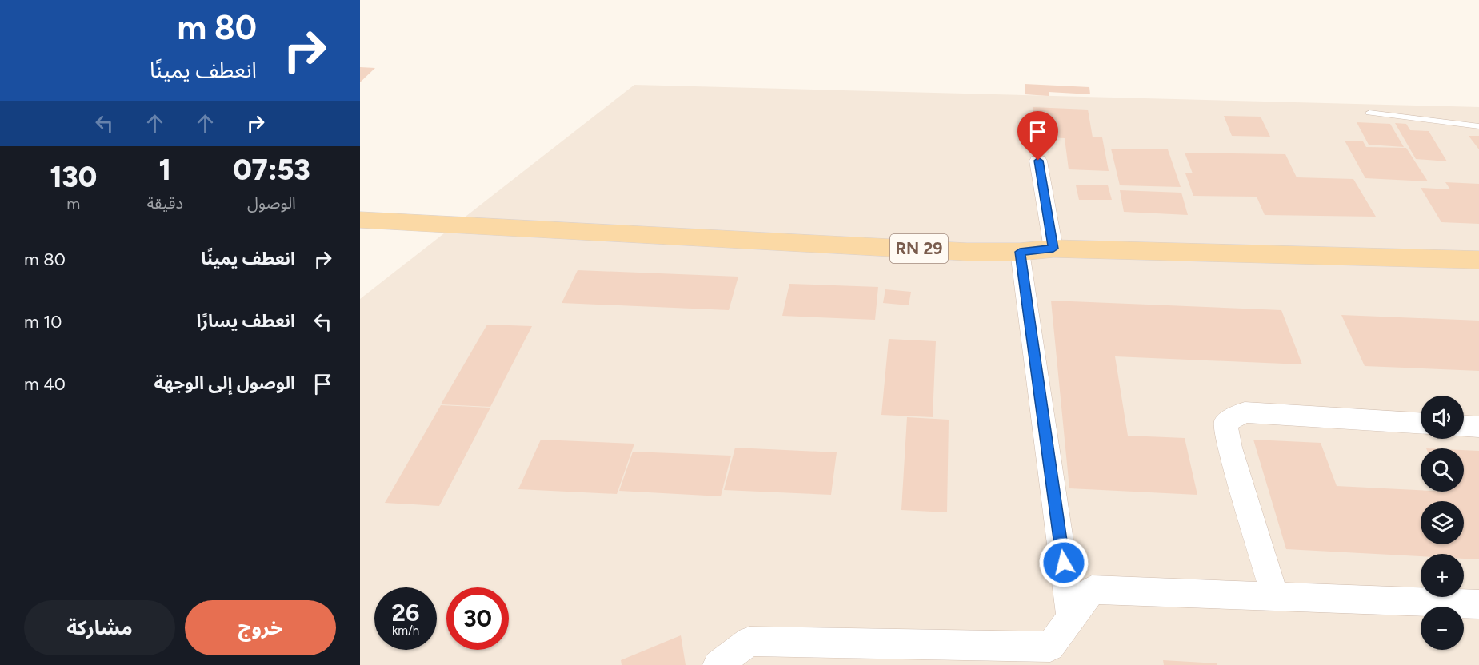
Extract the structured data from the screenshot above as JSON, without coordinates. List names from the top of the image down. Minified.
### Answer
{"streets":{"main road":["RN 29"]},"page":{"turn":["80 m","انعطف يمينًا"],"eta":["07:53","الوصول","1","دقيقة","130","m"],"list":[{"name":"انعطف يمينًا","value":"80 m"},{"name":"انعطف يسارًا","value":"10 m"},{"name":"الوصول إلى الوجهة","value":"40 m"}],"map_buttons":["+","−"],"speed":"26 km/h","limit":"30","buttons":["خروج","مشاركة"]}}
